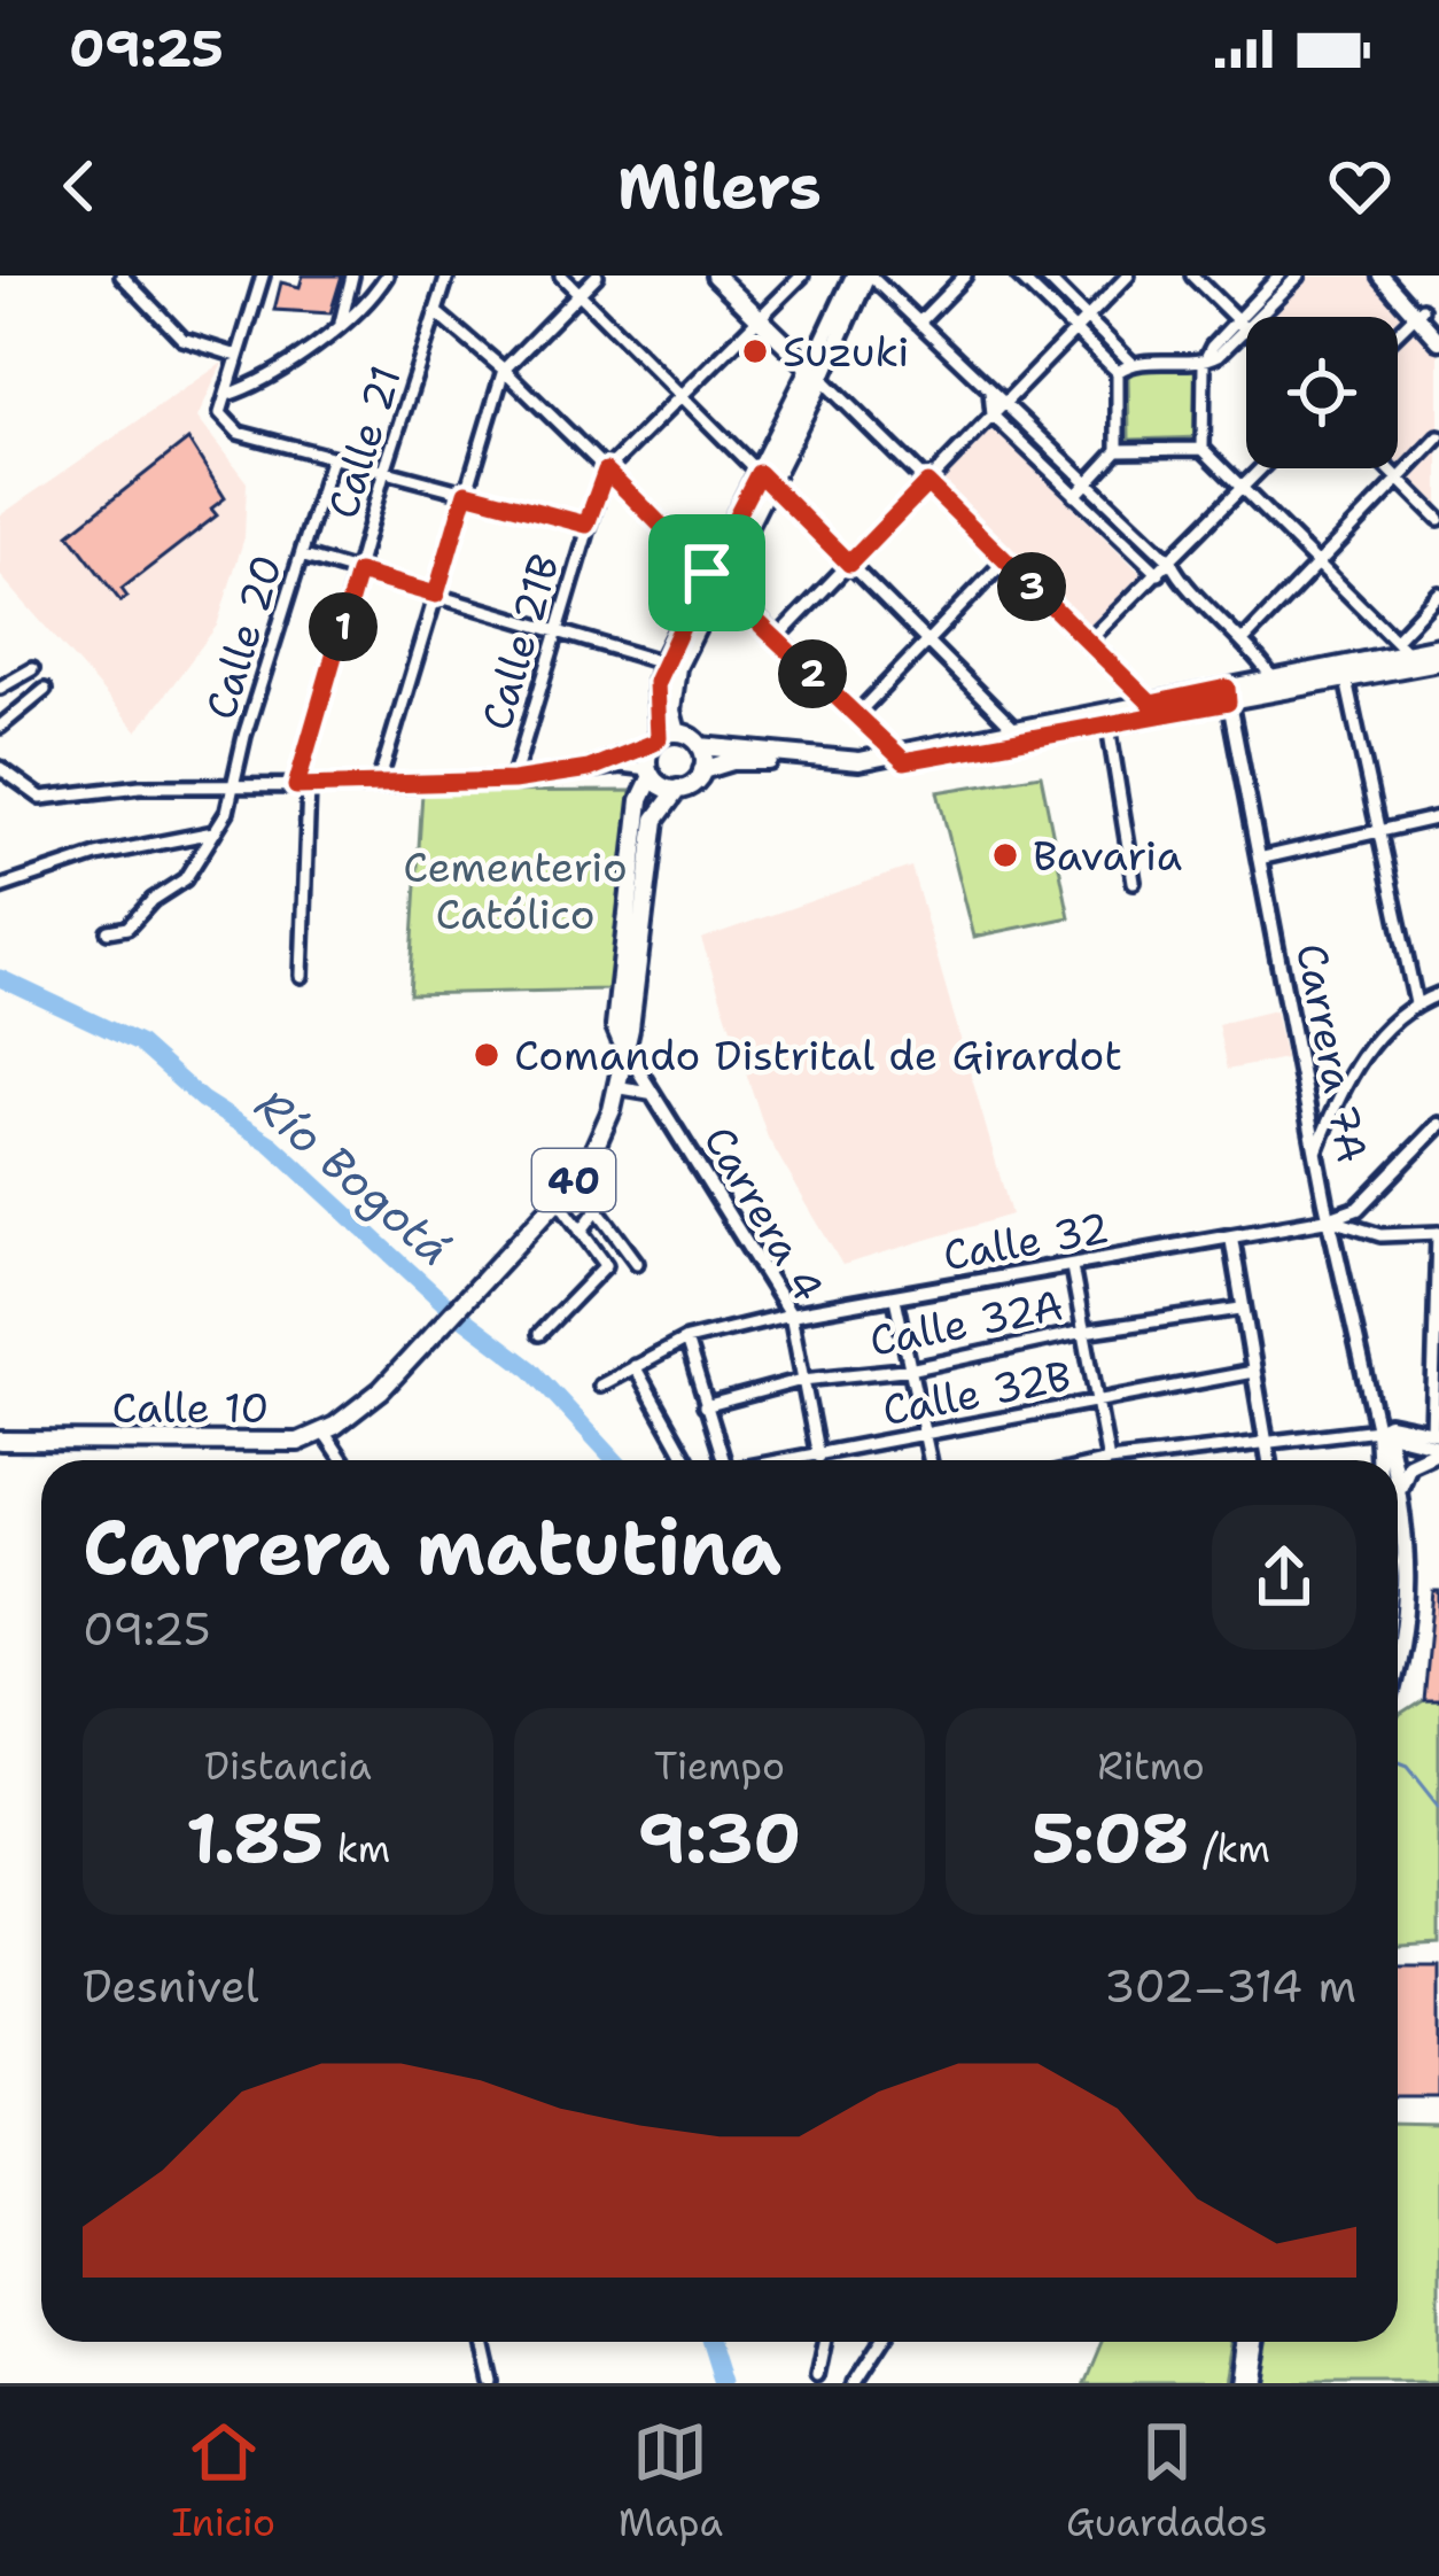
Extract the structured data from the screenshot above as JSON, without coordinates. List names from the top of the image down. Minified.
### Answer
{"streets":{"main road":["Carrera 7A","40","Calle 10"],"street":["Calle 21","Calle 20","Calle 21B","Carrera 4","Calle 32","Calle 32A","Calle 32B"]},"crossings":[["Carrera 7A","Calle 32"],["40","Carrera 4"],["40","Calle 10"],["Carrera 4","Calle 32"],["Carrera 4","Calle 32A"],["Carrera 4","Calle 32B"]],"water":["Río Bogotá"],"parks":["Cementerio Católico"],"places":["Suzuki","Bavaria","Comando Distrital de Girardot"],"page":{"status":"09:25","header":"Milers","pins":["3","1","2"],"heading":["Carrera matutina","09:25"],"stats":[["Distancia","1.85 km"],["Tiempo","9:30"],["Ritmo","5:08 /km"]],"chart":["Desnivel","302–314 m"],"tabs":["Inicio","Mapa","Guardados"]}}
